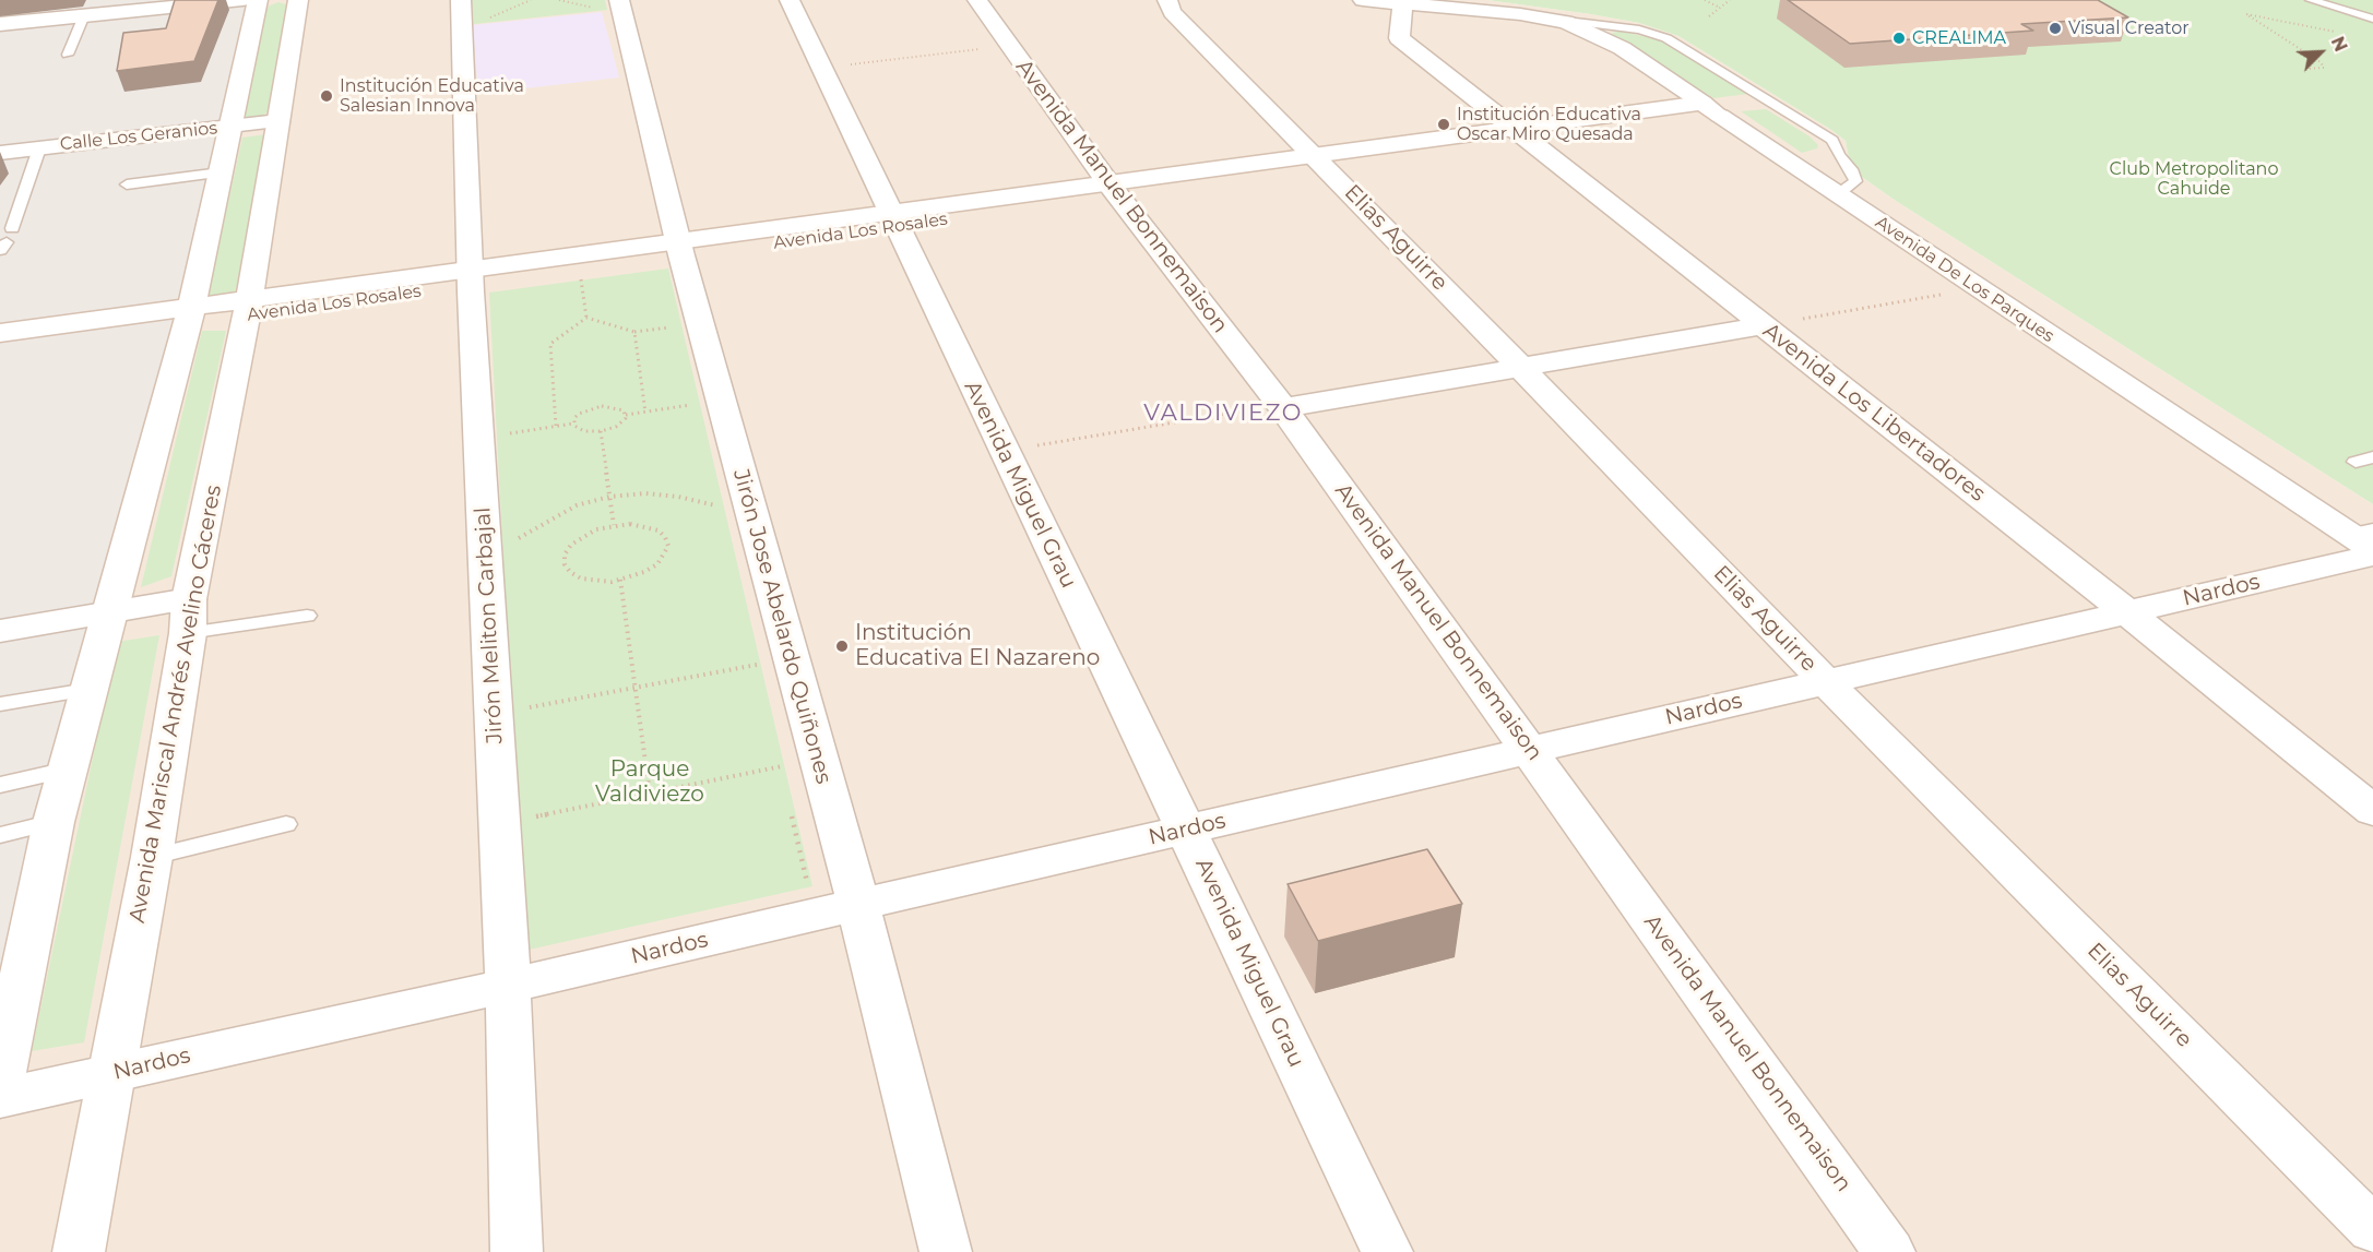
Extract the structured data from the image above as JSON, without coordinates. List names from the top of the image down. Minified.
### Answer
{"streets":{"street":["Calle Los Geranios","Avenida Manuel Bonnemaison","Avenida Los Rosales","Elias Aguirre","Avenida De Los Parques","Avenida Los Libertadores","Avenida Miguel Grau","Nardos","Jirón Meliton Carbajal","Jirón Jose Abelardo Quiñones","Avenida Mariscal Andrés Avelino Cáceres"]},"crossings":[["Calle Los Geranios","Avenida Mariscal Andrés Avelino Cáceres"],["Avenida Manuel Bonnemaison","Avenida Los Rosales"],["Avenida Manuel Bonnemaison","Nardos"],["Avenida Los Rosales","Elias Aguirre"],["Avenida Los Rosales","Avenida De Los Parques"],["Avenida Los Rosales","Avenida Los Libertadores"],["Avenida Los Rosales","Avenida Miguel Grau"],["Avenida Los Rosales","Jirón Meliton Carbajal"],["Avenida Los Rosales","Jirón Jose Abelardo Quiñones"],["Avenida Los Rosales","Avenida Mariscal Andrés Avelino Cáceres"],["Elias Aguirre","Nardos"],["Avenida De Los Parques","Avenida Los Libertadores"],["Avenida De Los Parques","Nardos"],["Avenida Los Libertadores","Nardos"],["Avenida Miguel Grau","Nardos"],["Nardos","Jirón Meliton Carbajal"],["Nardos","Jirón Jose Abelardo Quiñones"],["Nardos","Avenida Mariscal Andrés Avelino Cáceres"]],"districts":["VALDIVIEZO"],"parks":["Club Metropolitano Cahuide","Parque Valdiviezo"],"places":["Visual Creator","CREALIMA","Institución Educativa Salesian Innova","Institución Educativa Oscar Miro Quesada","Institución Educativa El Nazareno"],"north":"top right"}
